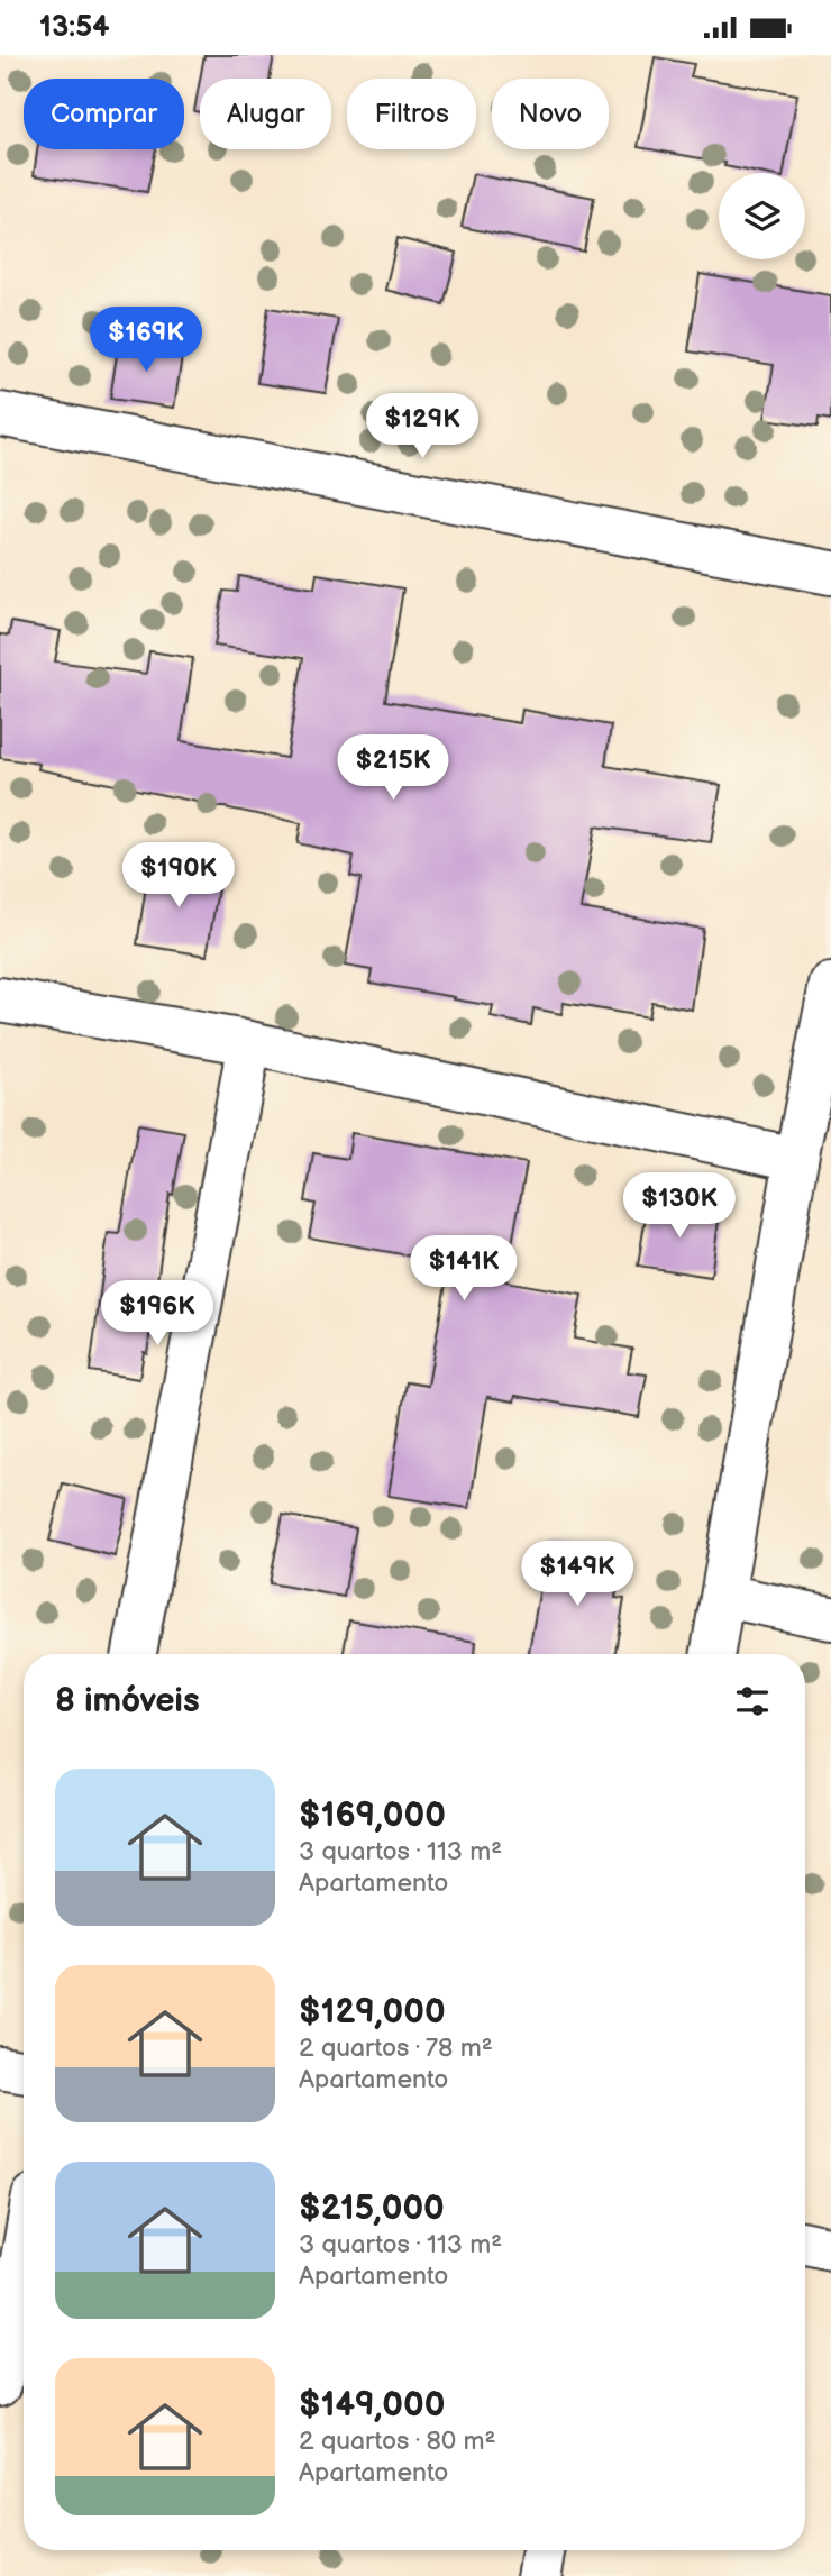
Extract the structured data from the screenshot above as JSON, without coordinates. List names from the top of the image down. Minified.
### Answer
{"page":{"status":"13:54","chip":["Comprar","Alugar","Filtros","Novo"],"price":["$169K","$129K","$215K","$190K","$130K","$141K","$196K","$149K"],"heading":"8 imóveis","list":[{"name":"$169,000","note":"3 quartos · 113 m² · Apartamento"},{"name":"$129,000","note":"2 quartos · 78 m² · Apartamento"},{"name":"$215,000","note":"3 quartos · 113 m² · Apartamento"},{"name":"$149,000","note":"2 quartos · 80 m² · Apartamento"}]}}
